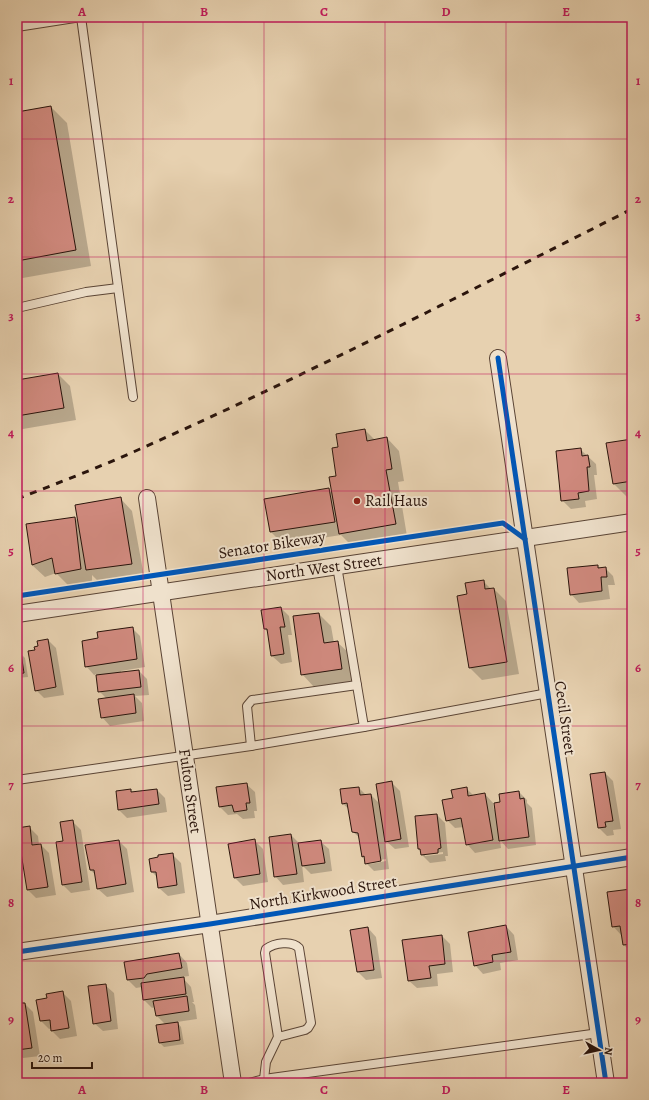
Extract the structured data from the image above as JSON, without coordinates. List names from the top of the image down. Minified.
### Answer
{"streets":{"street":["North West Street","Cecil Street","Fulton Street","North Kirkwood Street"],"cycle path":["Senator Bikeway"]},"crossings":[["North West Street","Cecil Street"],["North West Street","Fulton Street"],["Cecil Street","North Kirkwood Street"],["Fulton Street","North Kirkwood Street"]],"places":["Rail Haus"],"scale_bar":"20 m","north":"right","grid":{"columns":["A","B","C","D","E"],"rows":["1","2","3","4","5","6","7","8","9"]}}
